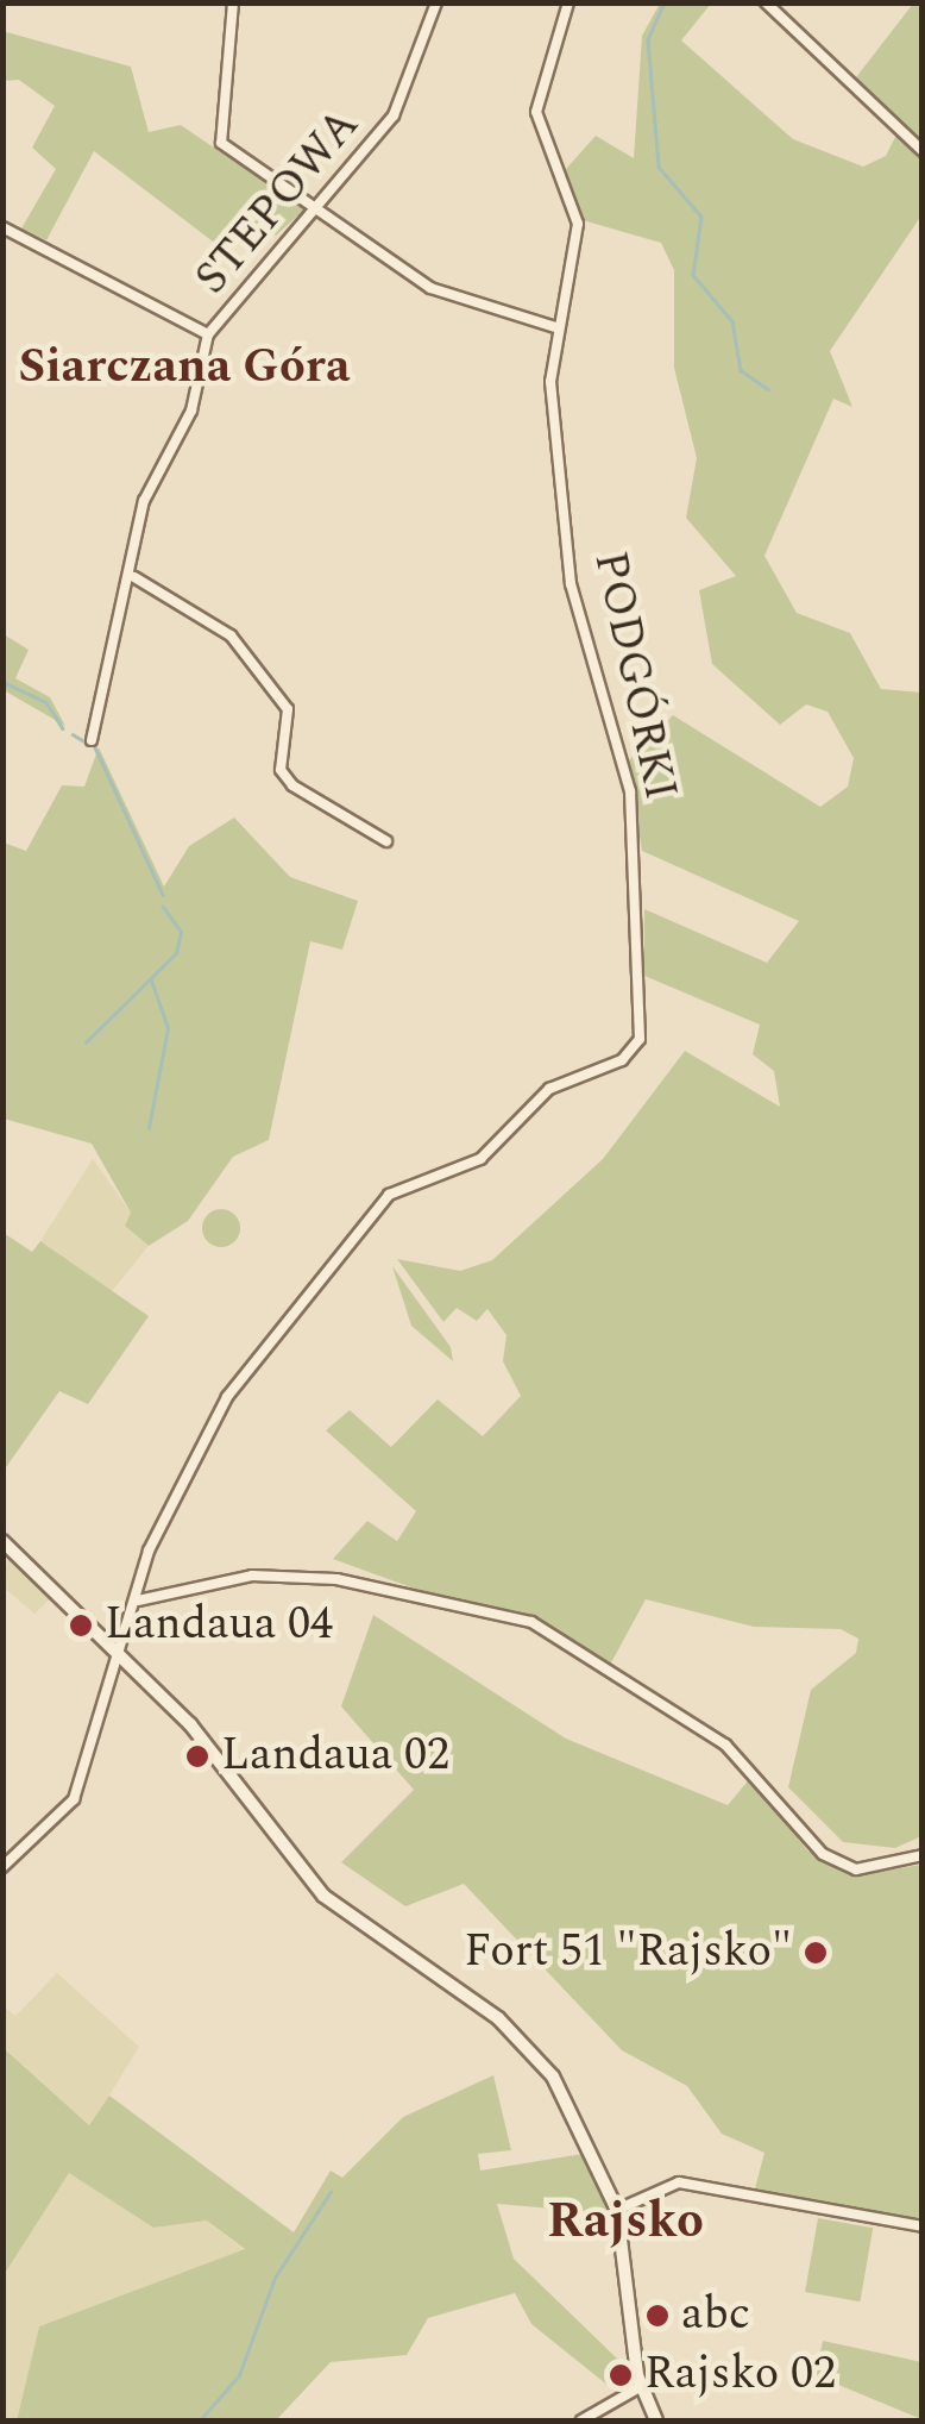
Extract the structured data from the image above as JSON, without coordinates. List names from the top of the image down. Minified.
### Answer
{"streets":{"street":["STEPOWA","PODGÓRKI"]},"districts":["Siarczana Góra","Rajsko"],"places":["Landaua 04","Landaua 02","Fort 51 \"Rajsko\"","abc","Rajsko 02"]}
